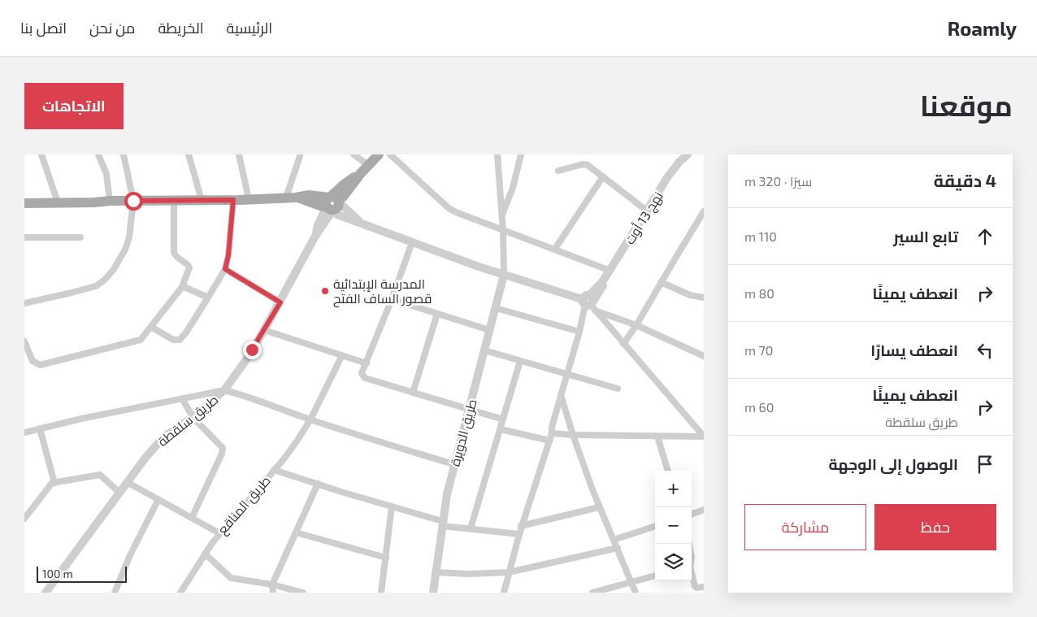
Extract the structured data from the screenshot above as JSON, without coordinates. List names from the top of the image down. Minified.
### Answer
{"streets":{"street":["نهج 13 أوت","طريق سلقطة","طريق الدويرة","طريق المناقع"]},"places":["المدرسة الإبتدائية قصور الساف الفتح"],"scale_bar":"100 m","page":{"header":"Roamly","nav":["الرئيسية","الخريطة","من نحن","اتصل بنا"],"title":"موقعنا","buttons":["الاتجاهات",["حفظ","مشاركة"]],"heading":["4 دقيقة","سيرًا · 320 m"],"list":[["تابع السير","110 m"],["انعطف يمينًا","80 m"],["انعطف يسارًا","70 m"],["انعطف يمينًا","طريق سلقطة","60 m"],"الوصول إلى الوجهة"],"map_buttons":["+","−"],"scale":"100 m"}}
